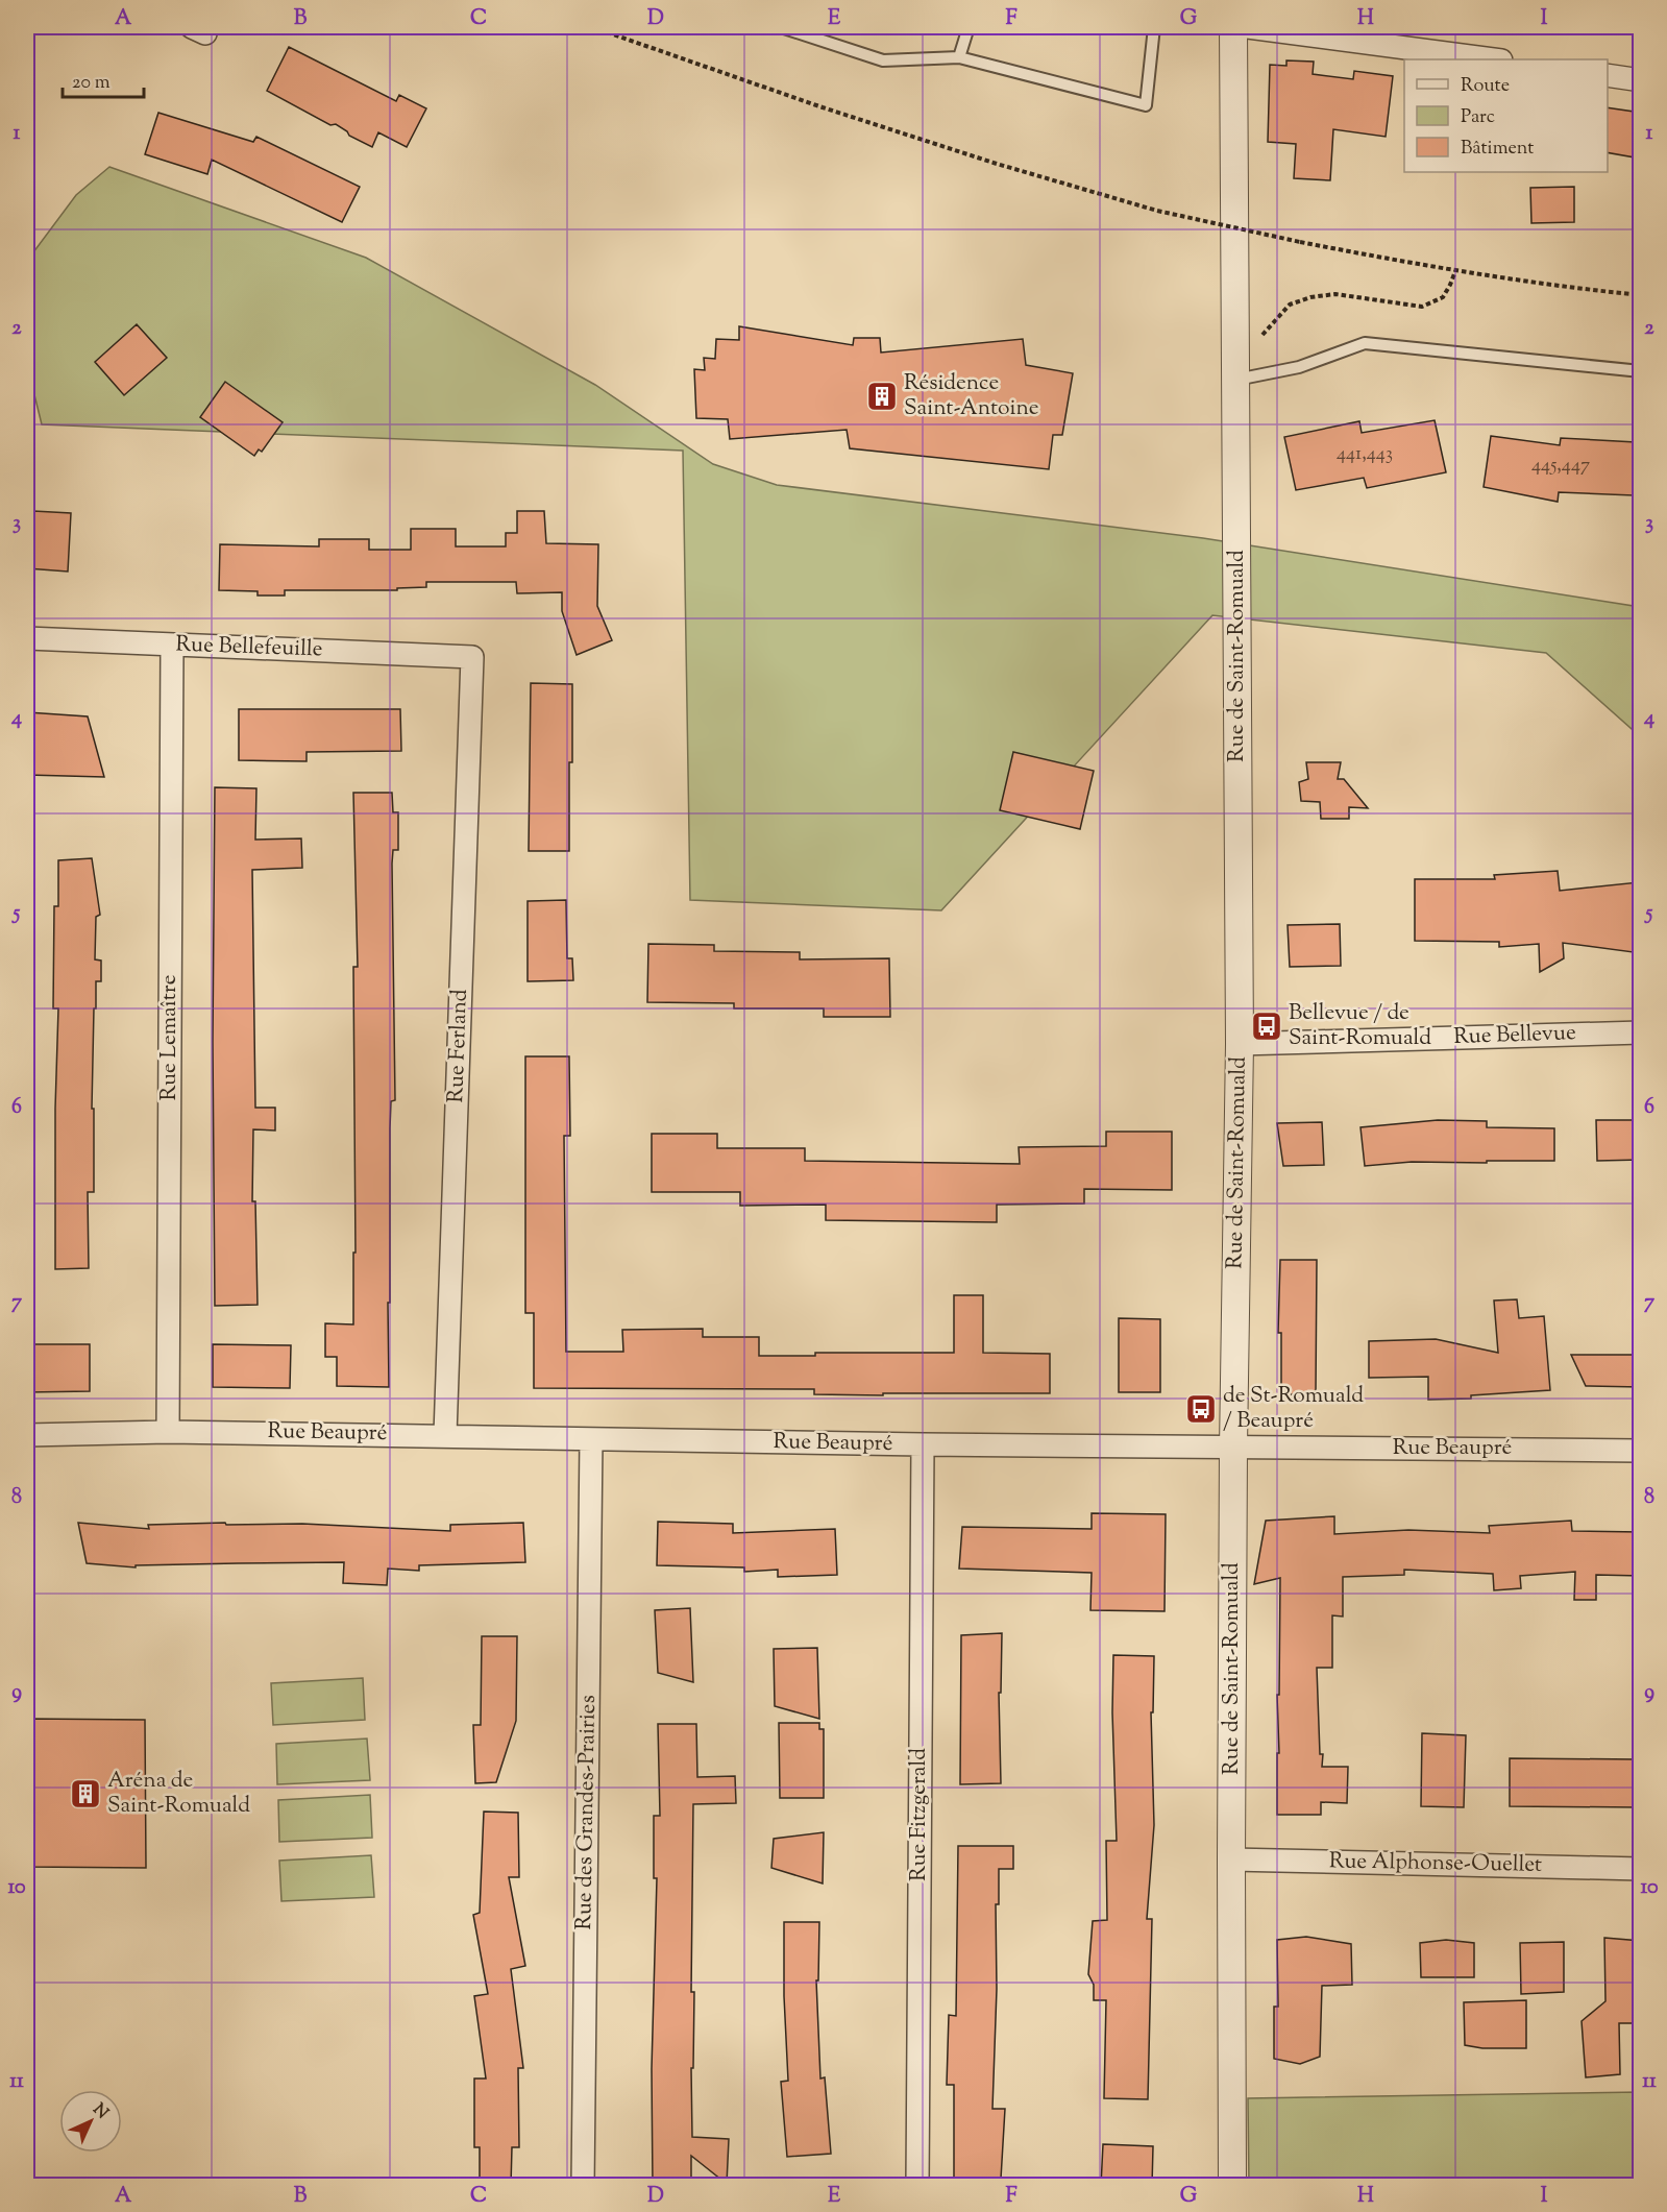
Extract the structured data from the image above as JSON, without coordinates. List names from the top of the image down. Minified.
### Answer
{"streets":{"street":["Rue Bellefeuille","Rue de Saint-Romuald","Rue Bellevue","Rue Lemaître","Rue Ferland","Rue Beaupré","Rue des Grandes-Prairies","Rue Fitzgerald","Rue Alphonse-Ouellet"]},"crossings":[["Rue Bellefeuille","Rue Lemaître"],["Rue Bellefeuille","Rue Ferland"],["Rue de Saint-Romuald","Rue Bellevue"],["Rue de Saint-Romuald","Rue Beaupré"],["Rue de Saint-Romuald","Rue Alphonse-Ouellet"],["Rue Lemaître","Rue Beaupré"],["Rue Ferland","Rue Beaupré"],["Rue Beaupré","Rue des Grandes-Prairies"],["Rue Beaupré","Rue Fitzgerald"]],"places":{"building":["Résidence Saint-Antoine","Aréna de Saint-Romuald"],"bus stop":["Bellevue / de Saint-Romuald","de St-Romuald / Beaupré"]},"house_numbers":["441,443","445,447"],"legend":["Route","Parc","Bâtiment"],"scale_bar":"20 m","north":"top right","grid":{"columns":["A","B","C","D","E","F","G","H","I"],"rows":["1","2","3","4","5","6","7","8","9","10","11"]}}
